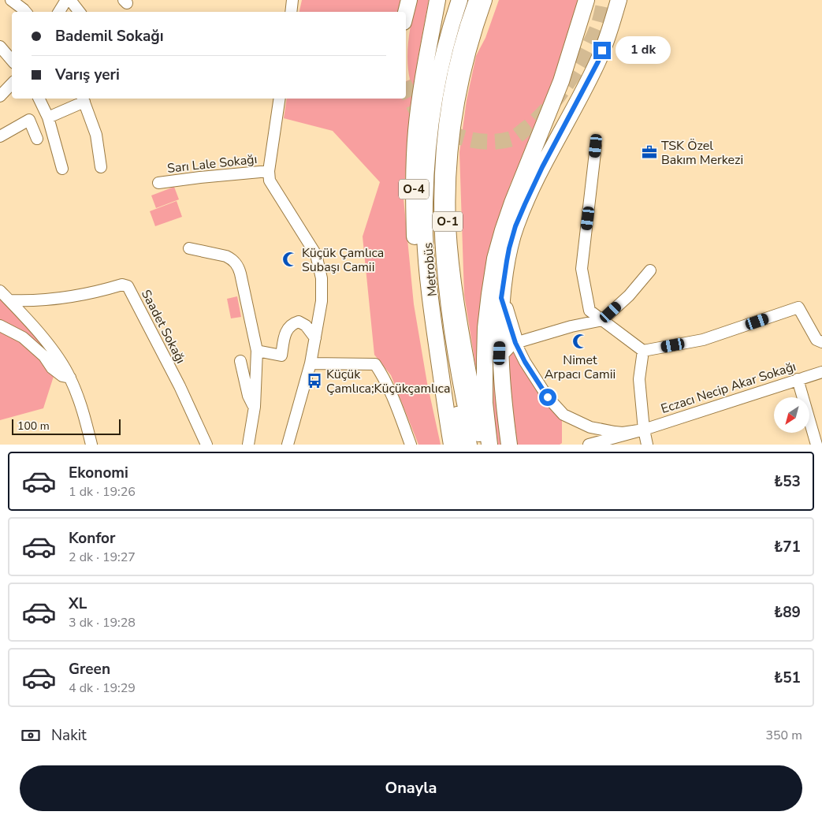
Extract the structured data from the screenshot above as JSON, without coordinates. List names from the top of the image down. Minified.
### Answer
{"streets":{"highway":["O-4","O-1"],"street":["Sarı Lale Sokağı","Metrobüs","Saadet Sokağı","Eczacı Necip Akar Sokağı"]},"crossings":[["O-4","O-1"]],"places":{"office":["TSK Özel Bakım Merkezi"],"mosque":["Küçük Çamlıca Subaşı Camii","Nimet Arpacı Camii"],"bus stop":["Küçük Çamlıca;Küçükçamlıca"]},"scale_bar":"100 m","north":"bottom left","page":{"banner":["Bademil Sokağı","Varış yeri"],"bubble":"1 dk","scale":"100 m","list":[{"name":"Ekonomi","note":"1 dk · 19:26","value":"₺53"},{"name":"Konfor","note":"2 dk · 19:27","value":"₺71"},{"name":"XL","note":"3 dk · 19:28","value":"₺89"},{"name":"Green","note":"4 dk · 19:29","value":"₺51"}],"pay":["Nakit","350 m"],"buttons":"Onayla"}}
